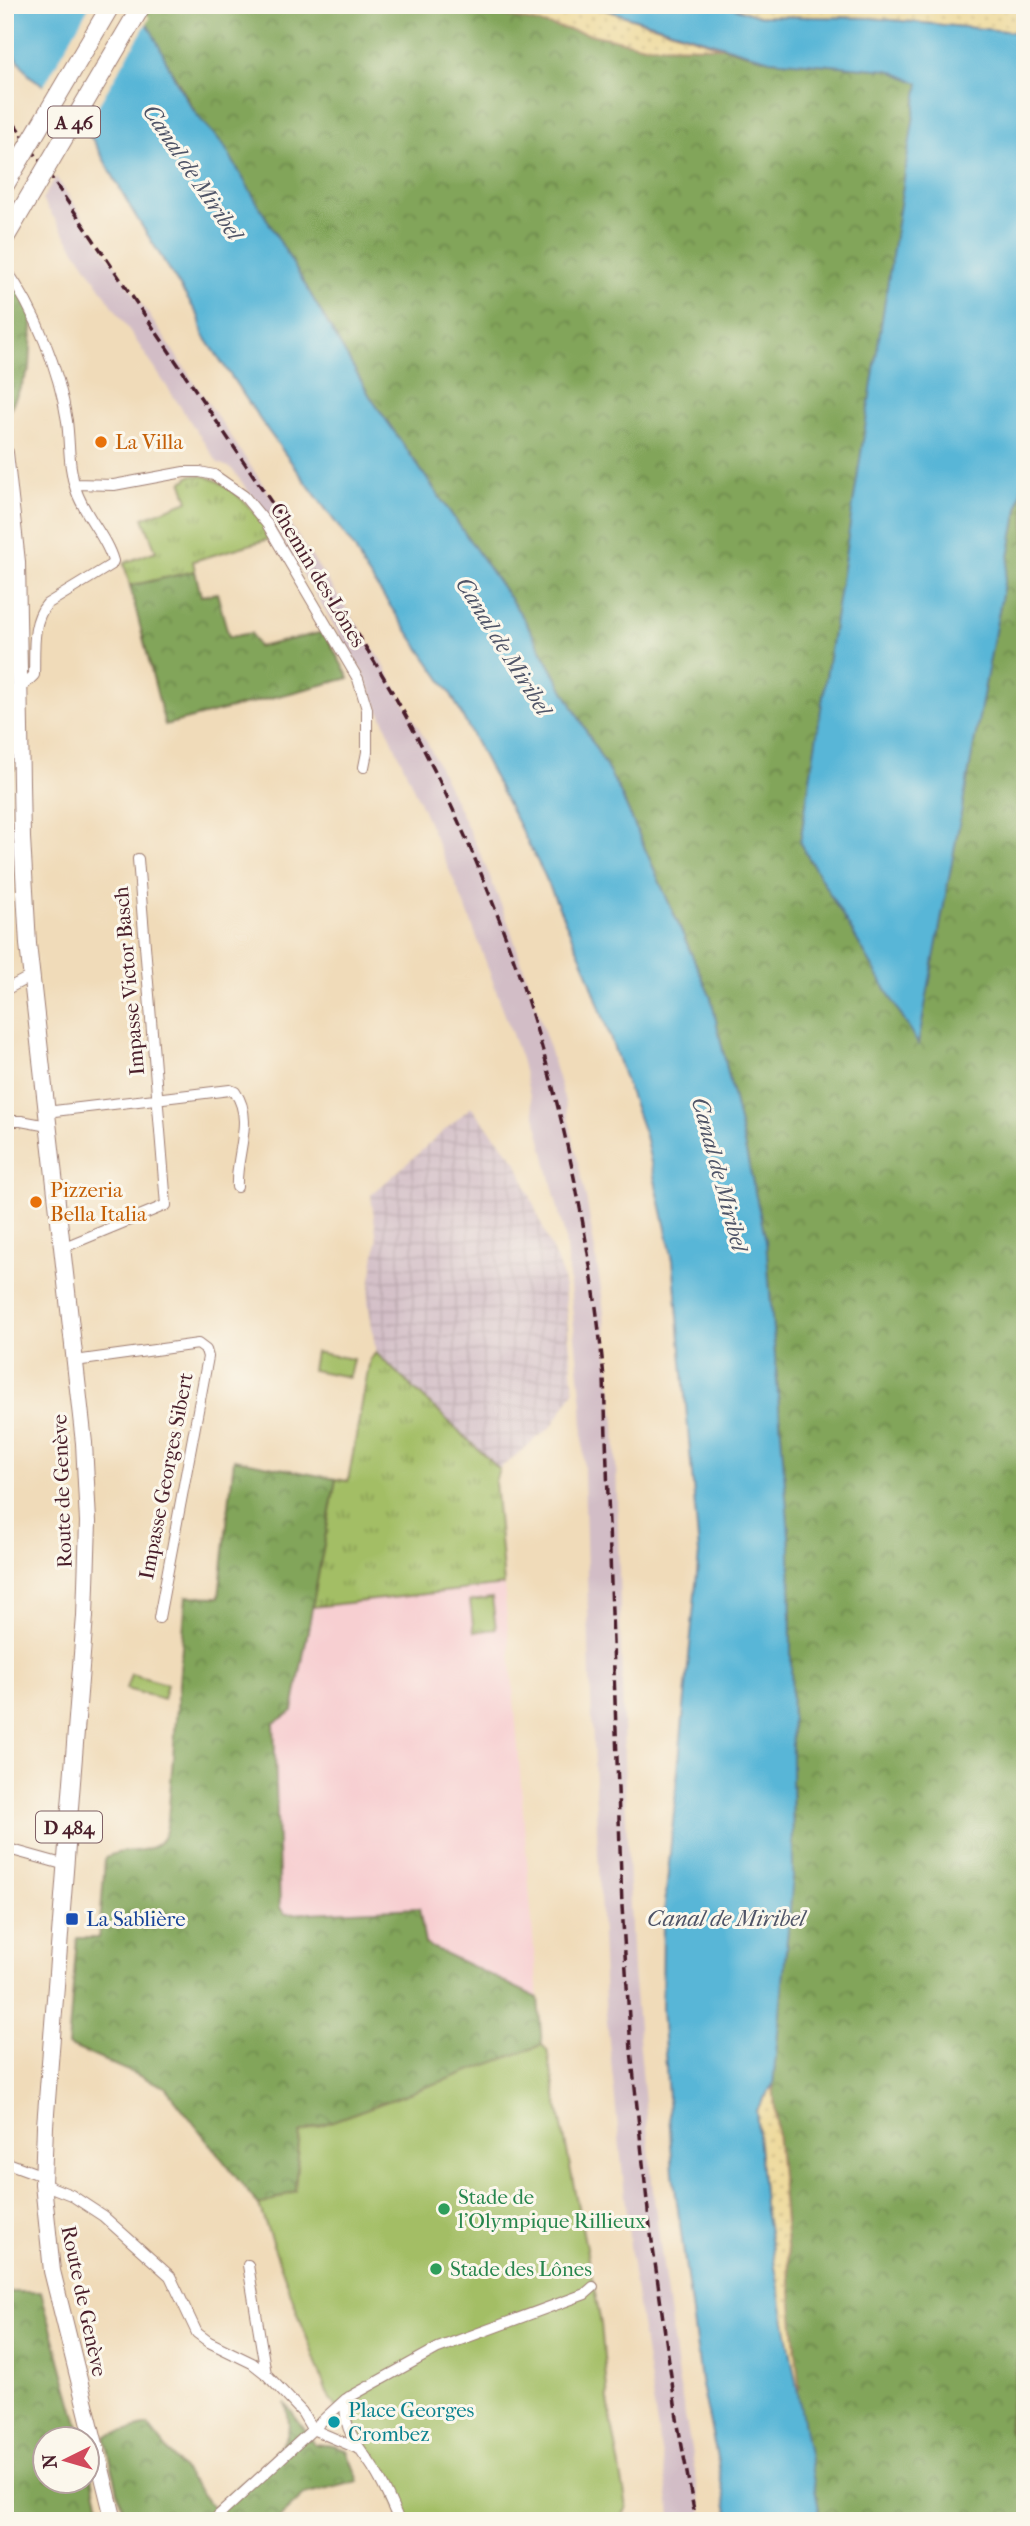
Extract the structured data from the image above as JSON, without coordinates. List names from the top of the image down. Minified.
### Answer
{"streets":{"highway":["A 46"],"main road":["Route de Genève","D 484"],"street":["Chemin des Lônes","Impasse Victor Basch","Impasse Georges Sibert"]},"crossings":[["Impasse Victor Basch","Route de Genève"],["Impasse Georges Sibert","Route de Genève"]],"water":["Canal de Miribel"],"places":{"other":["La Villa","Pizzeria Bella Italia","Stade de l'Olympique Rillieux","Stade des Lônes","Place Georges Crombez"],"transit":["La Sablière"]},"north":"left"}
